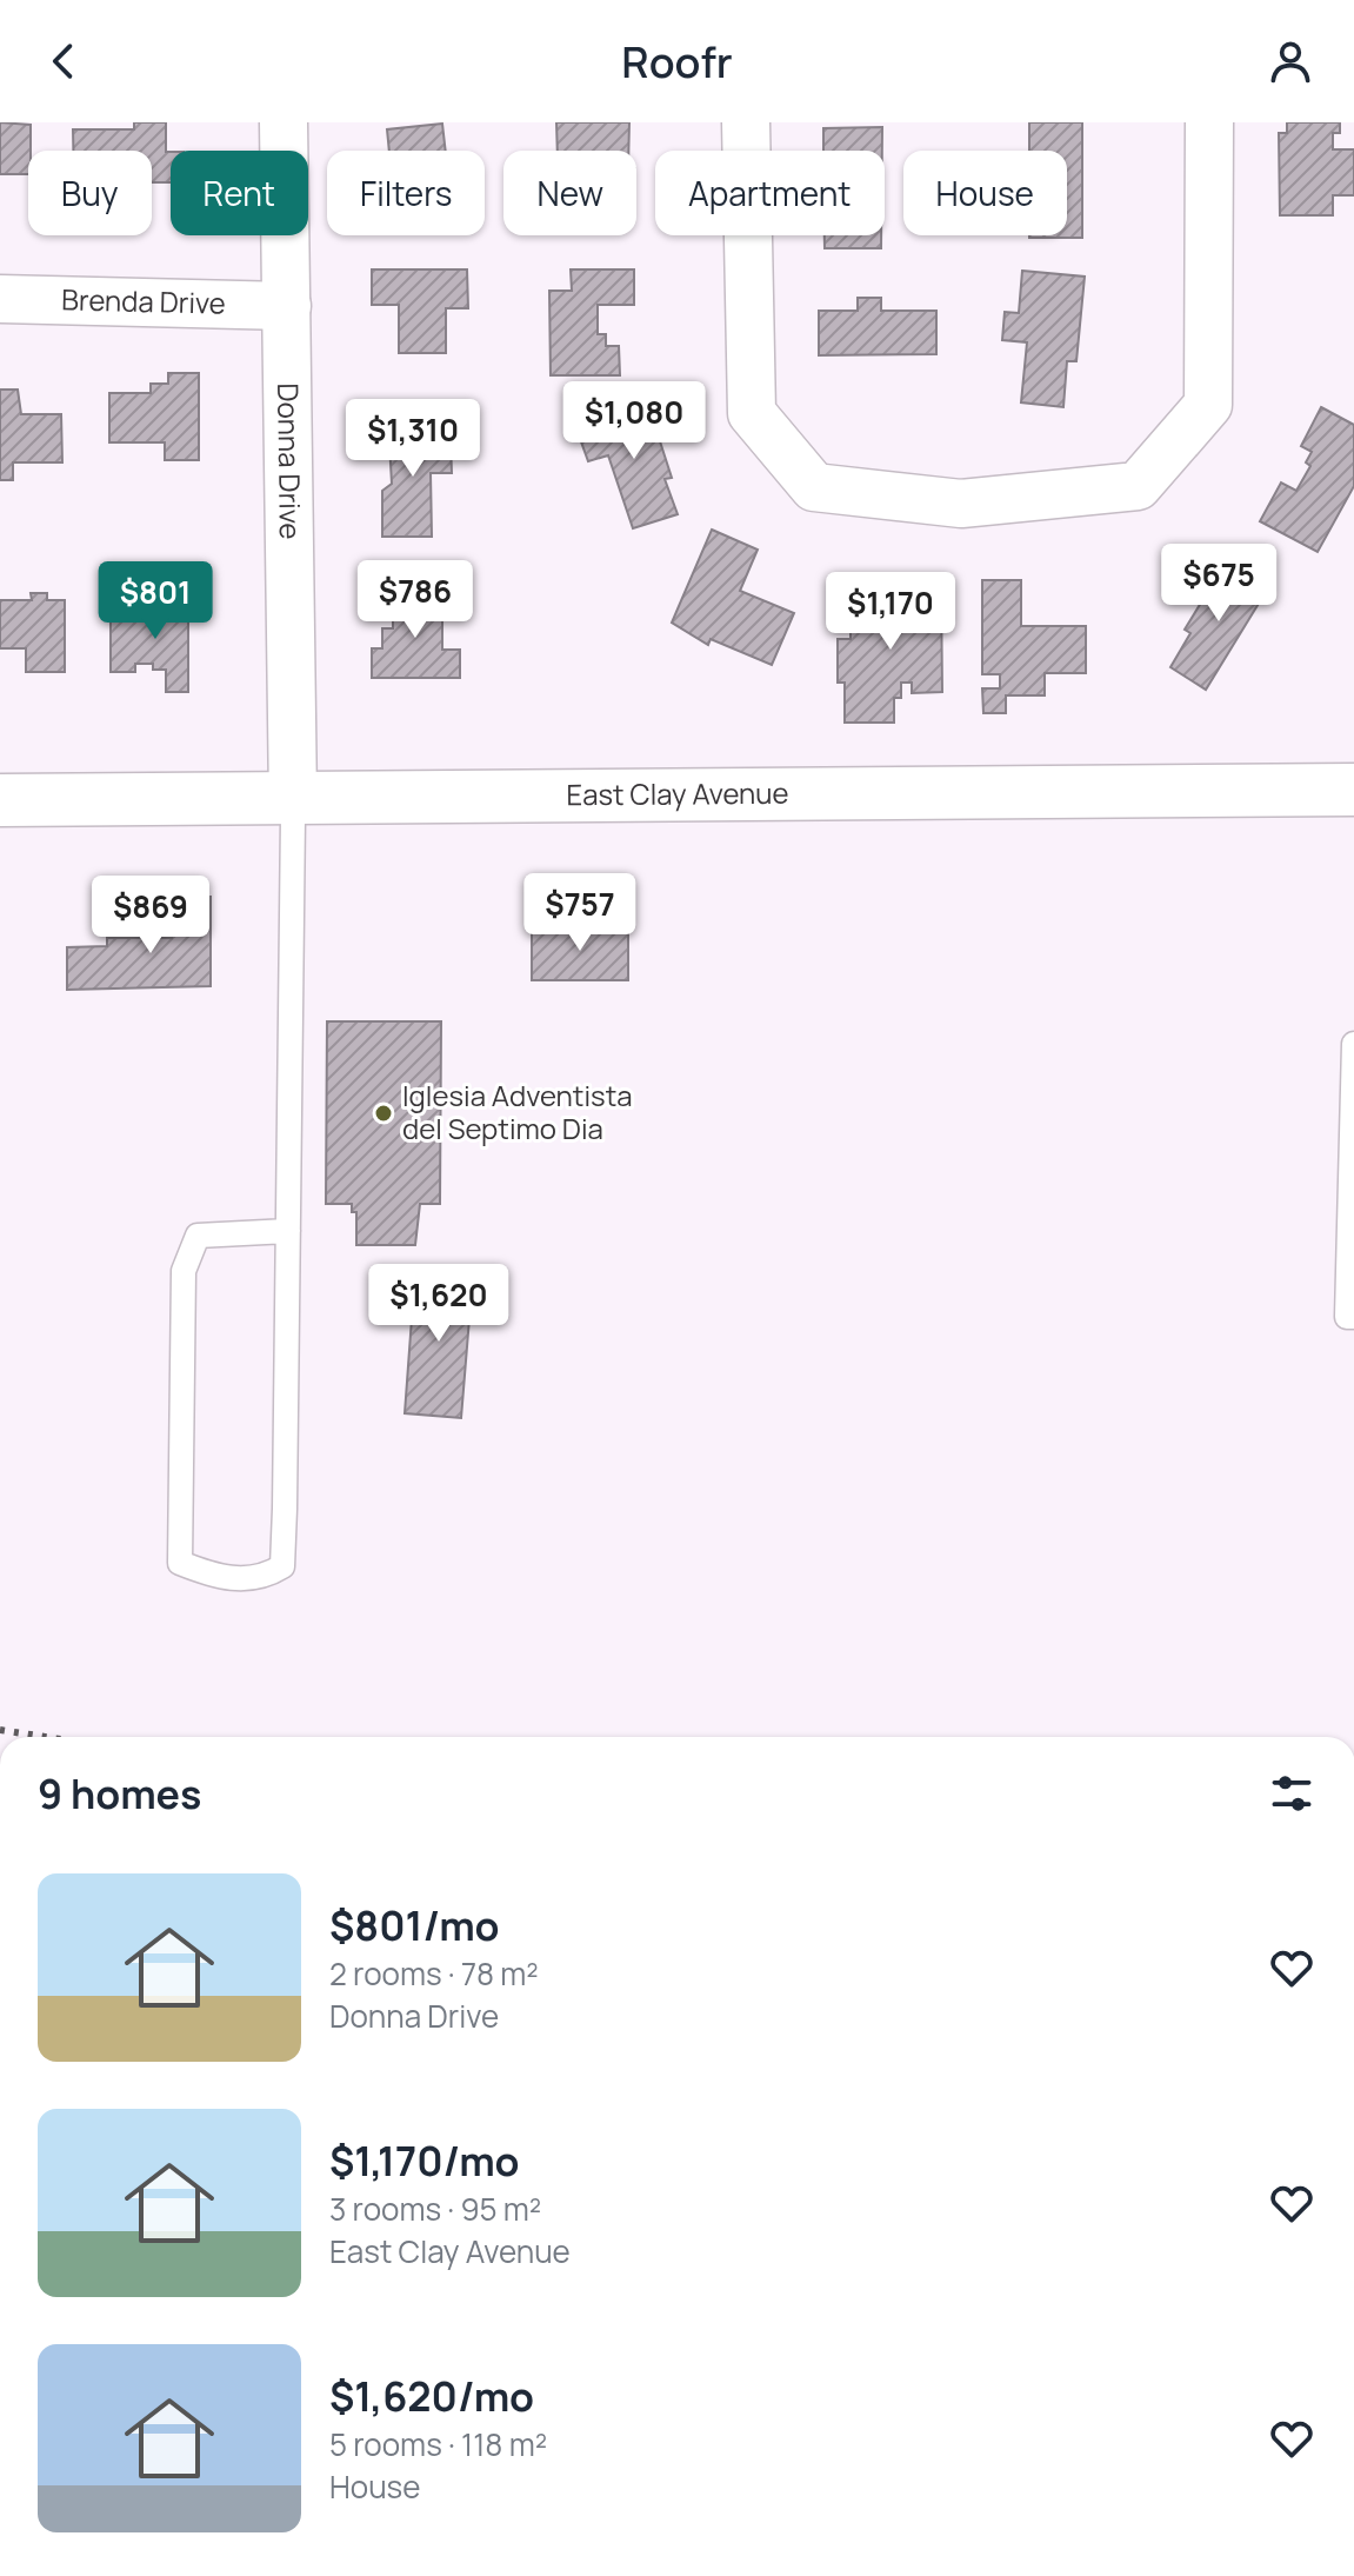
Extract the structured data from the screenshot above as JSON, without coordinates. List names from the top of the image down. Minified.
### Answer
{"streets":{"street":["Brenda Drive","Donna Drive","East Clay Avenue"]},"crossings":[["Brenda Drive","Donna Drive"],["Donna Drive","East Clay Avenue"]],"places":["Iglesia Adventista del Septimo Dia"],"page":{"header":"Roofr","chip":["Buy","Rent","Filters","New","Apartment","House"],"price":["$1,080","$1,310","$675","$786","$801","$1,170","$757","$869","$1,620"],"heading":"9 homes","list":[{"name":"$801/mo","note":"2 rooms · 78 m² · Donna Drive"},{"name":"$1,170/mo","note":"3 rooms · 95 m² · East Clay Avenue"},{"name":"$1,620/mo","note":"5 rooms · 118 m² · House"}]}}
